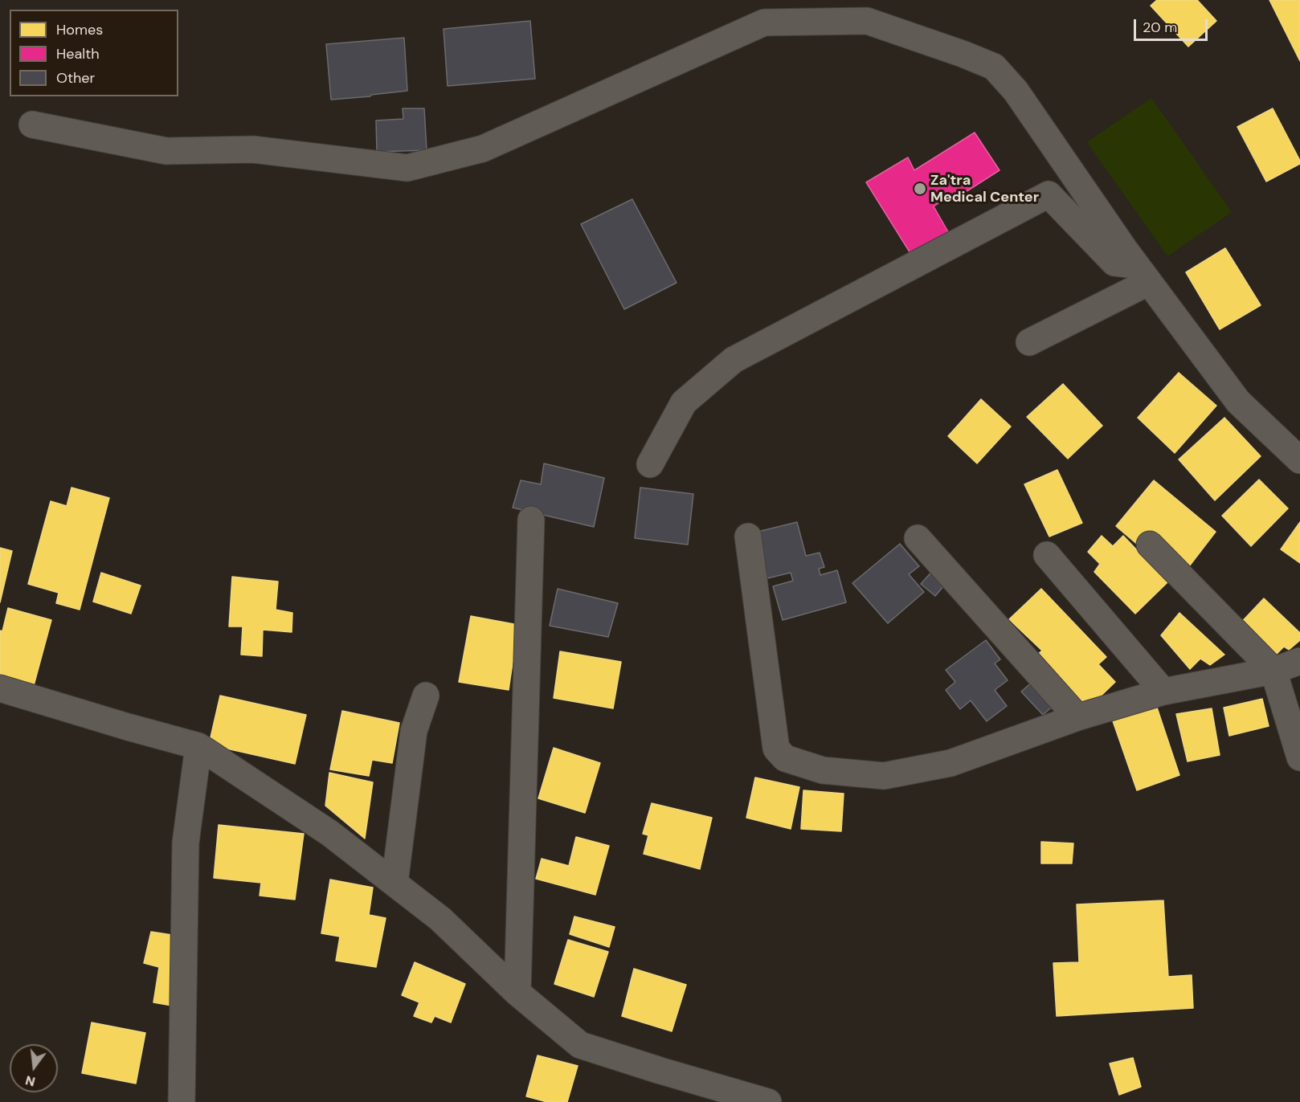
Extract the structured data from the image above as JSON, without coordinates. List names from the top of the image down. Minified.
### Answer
{"places":["Za'tra Medical Center"],"legend":["Homes","Health","Other"],"scale_bar":"20 m","north":"bottom"}
